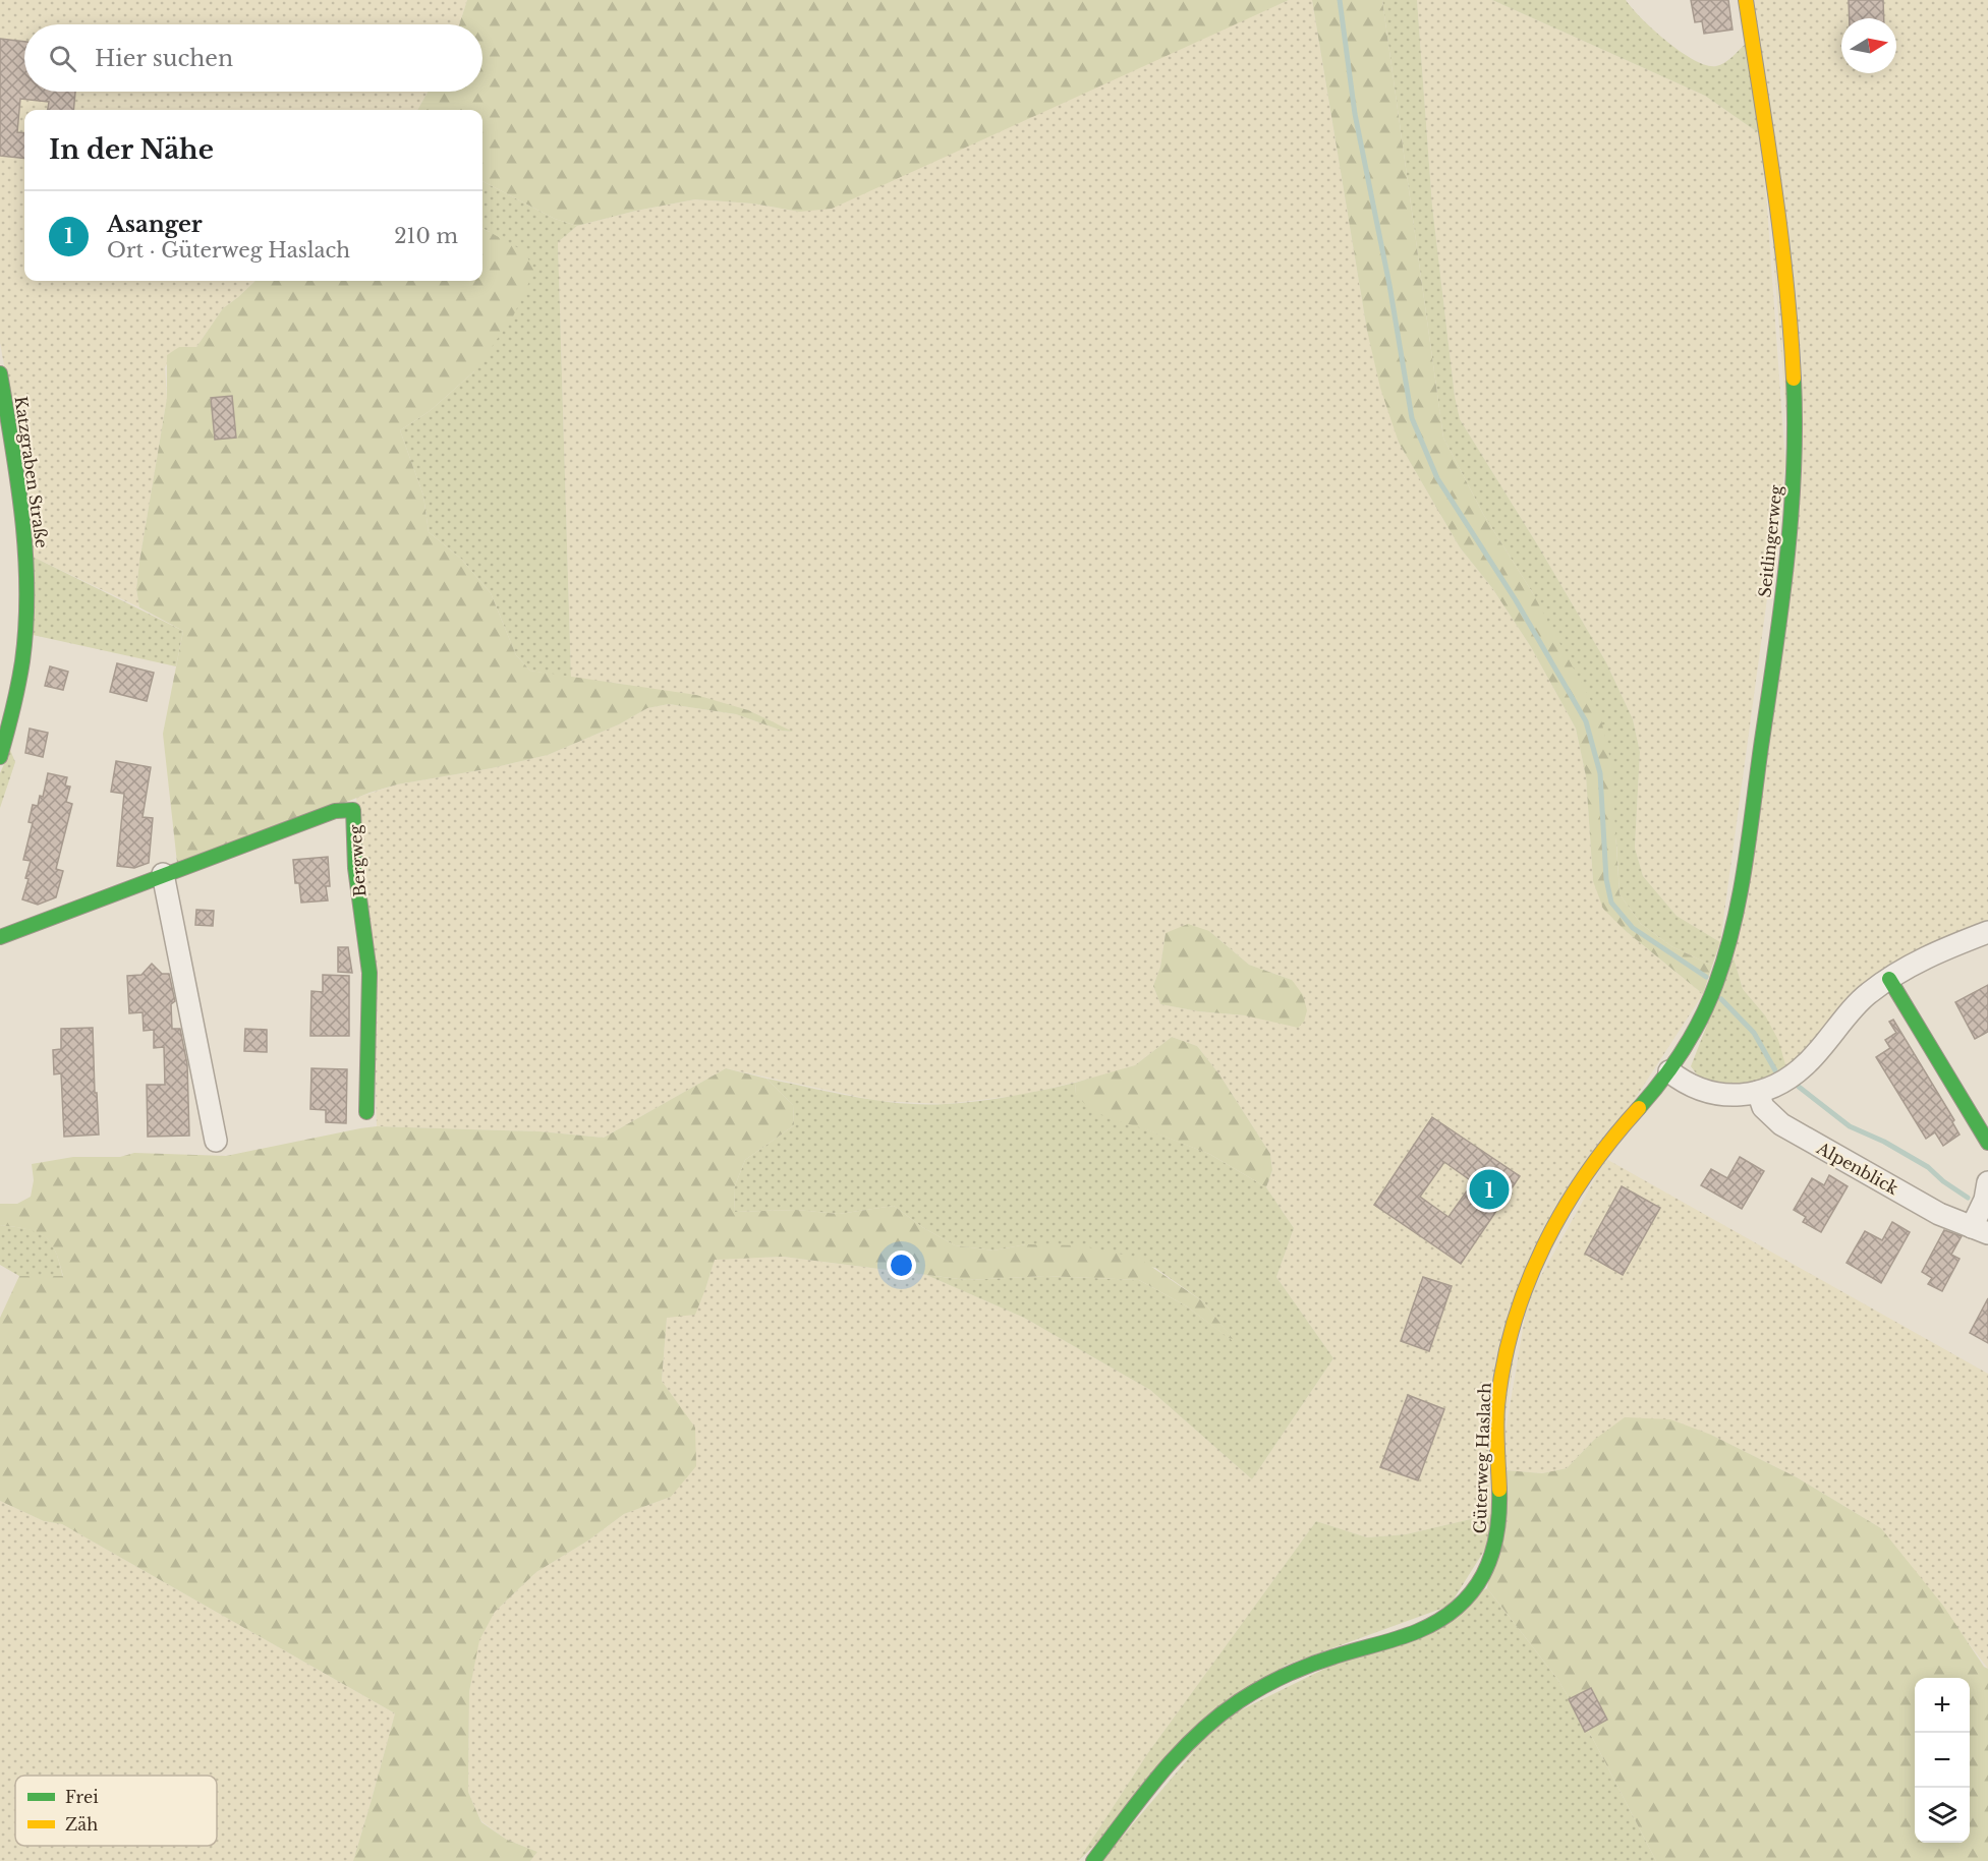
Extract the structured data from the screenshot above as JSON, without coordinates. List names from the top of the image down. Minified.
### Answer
{"streets":{"street":["Katzgraben Straße","Seitlingerweg","Bergweg","Alpenblick","Güterweg Haslach"]},"crossings":[["Seitlingerweg","Güterweg Haslach"]],"legend":["Frei","Zäh"],"north":"right","page":{"search":"Hier suchen","heading":"In der Nähe","list":[{"mark":"1","name":"Asanger","note":"Ort · Güterweg Haslach","value":"210 m"}],"pins":"1","map_buttons":["+","−"]}}
